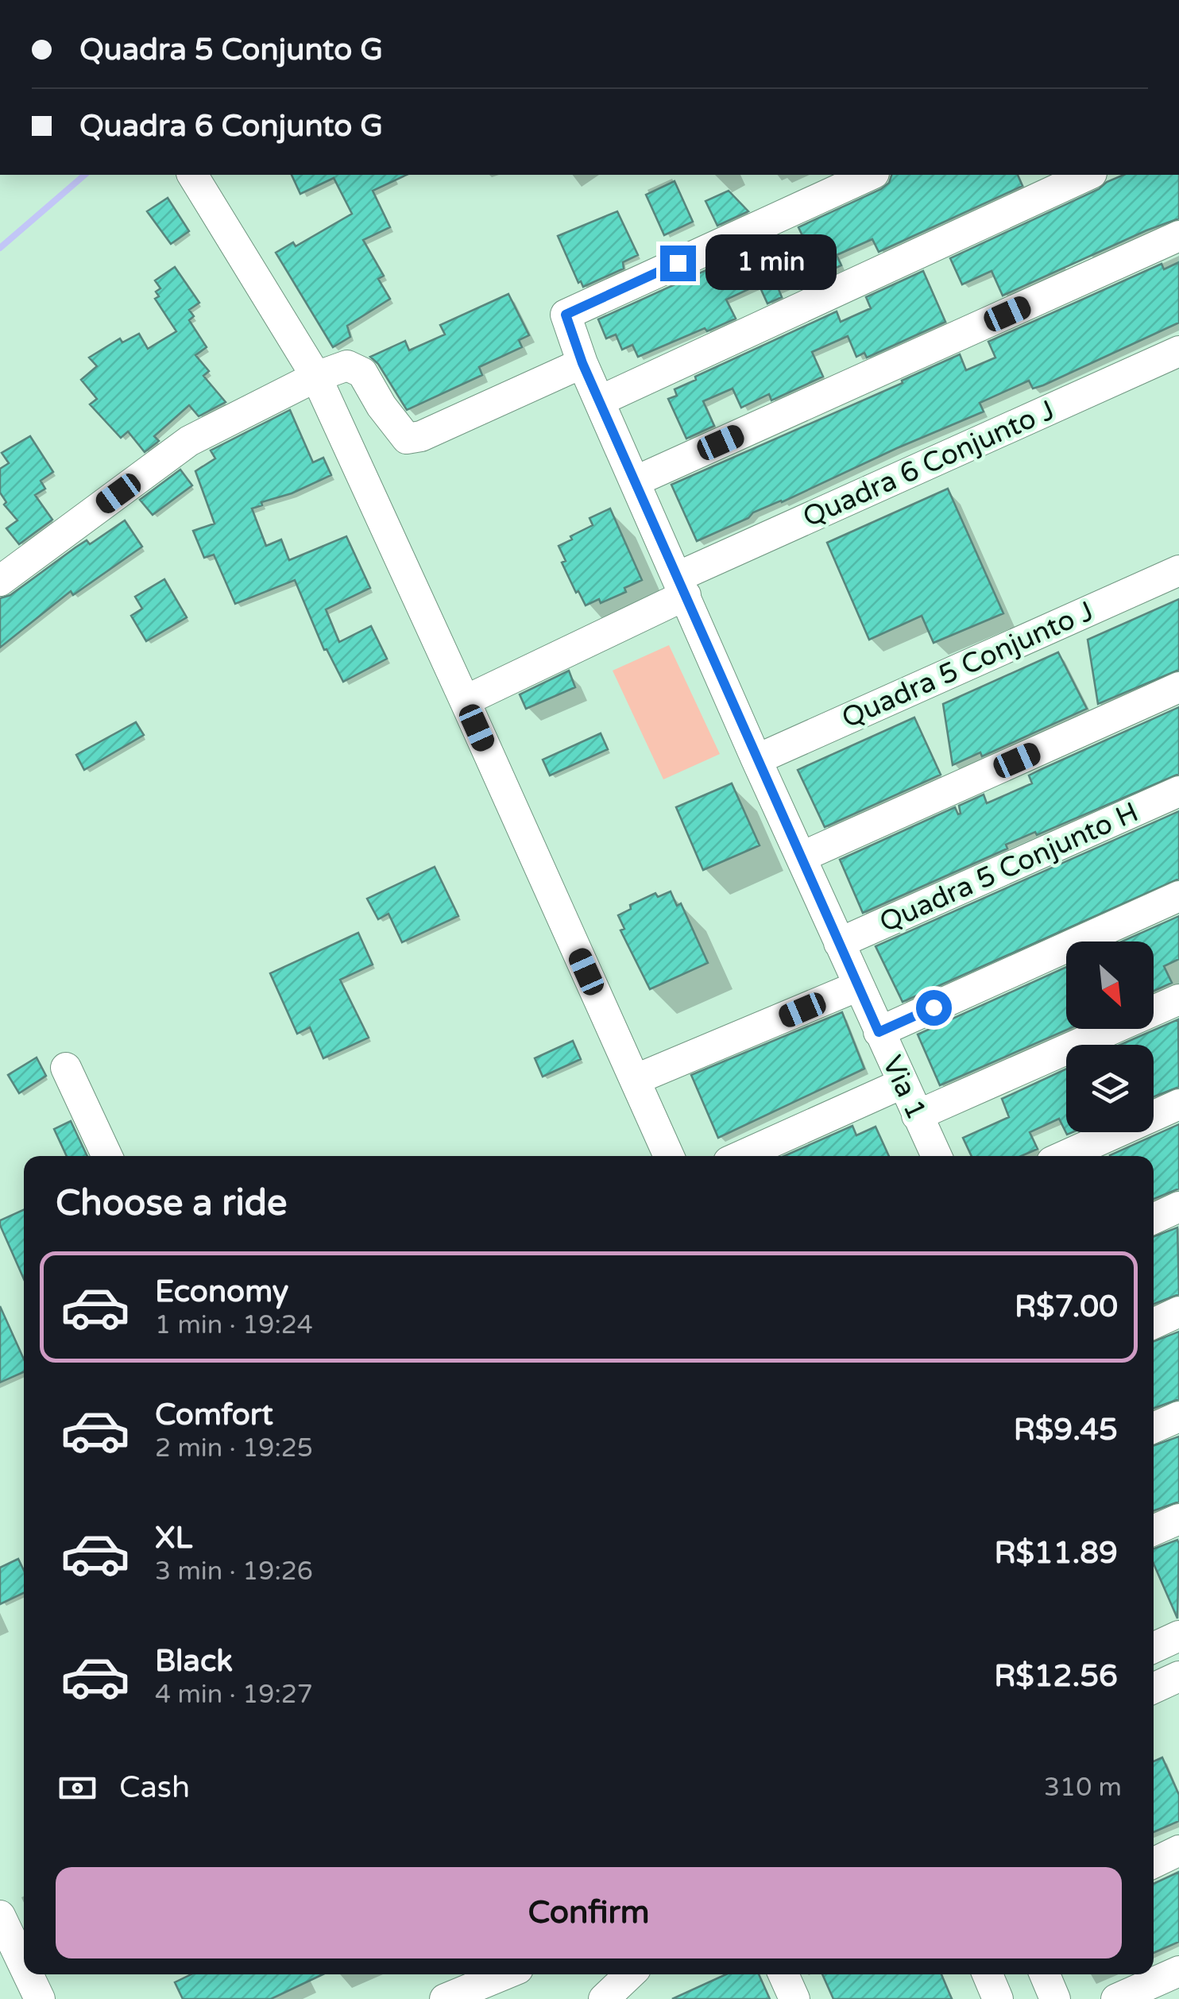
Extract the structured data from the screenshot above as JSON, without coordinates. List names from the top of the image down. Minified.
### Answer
{"streets":{"street":["Quadra 6 Conjunto J","Quadra 5 Conjunto J","Quadra 5 Conjunto H","Via 1"]},"crossings":[["Quadra 6 Conjunto J","Via 1"],["Quadra 5 Conjunto J","Via 1"],["Quadra 5 Conjunto H","Via 1"]],"north":"bottom right","page":{"banner":["Quadra 5 Conjunto G","Quadra 6 Conjunto G"],"bubble":"1 min","heading":"Choose a ride","list":[{"name":"Economy","note":"1 min · 19:24","value":"R$7.00"},{"name":"Comfort","note":"2 min · 19:25","value":"R$9.45"},{"name":"XL","note":"3 min · 19:26","value":"R$11.89"},{"name":"Black","note":"4 min · 19:27","value":"R$12.56"}],"pay":["Cash","310 m"],"buttons":"Confirm"}}
